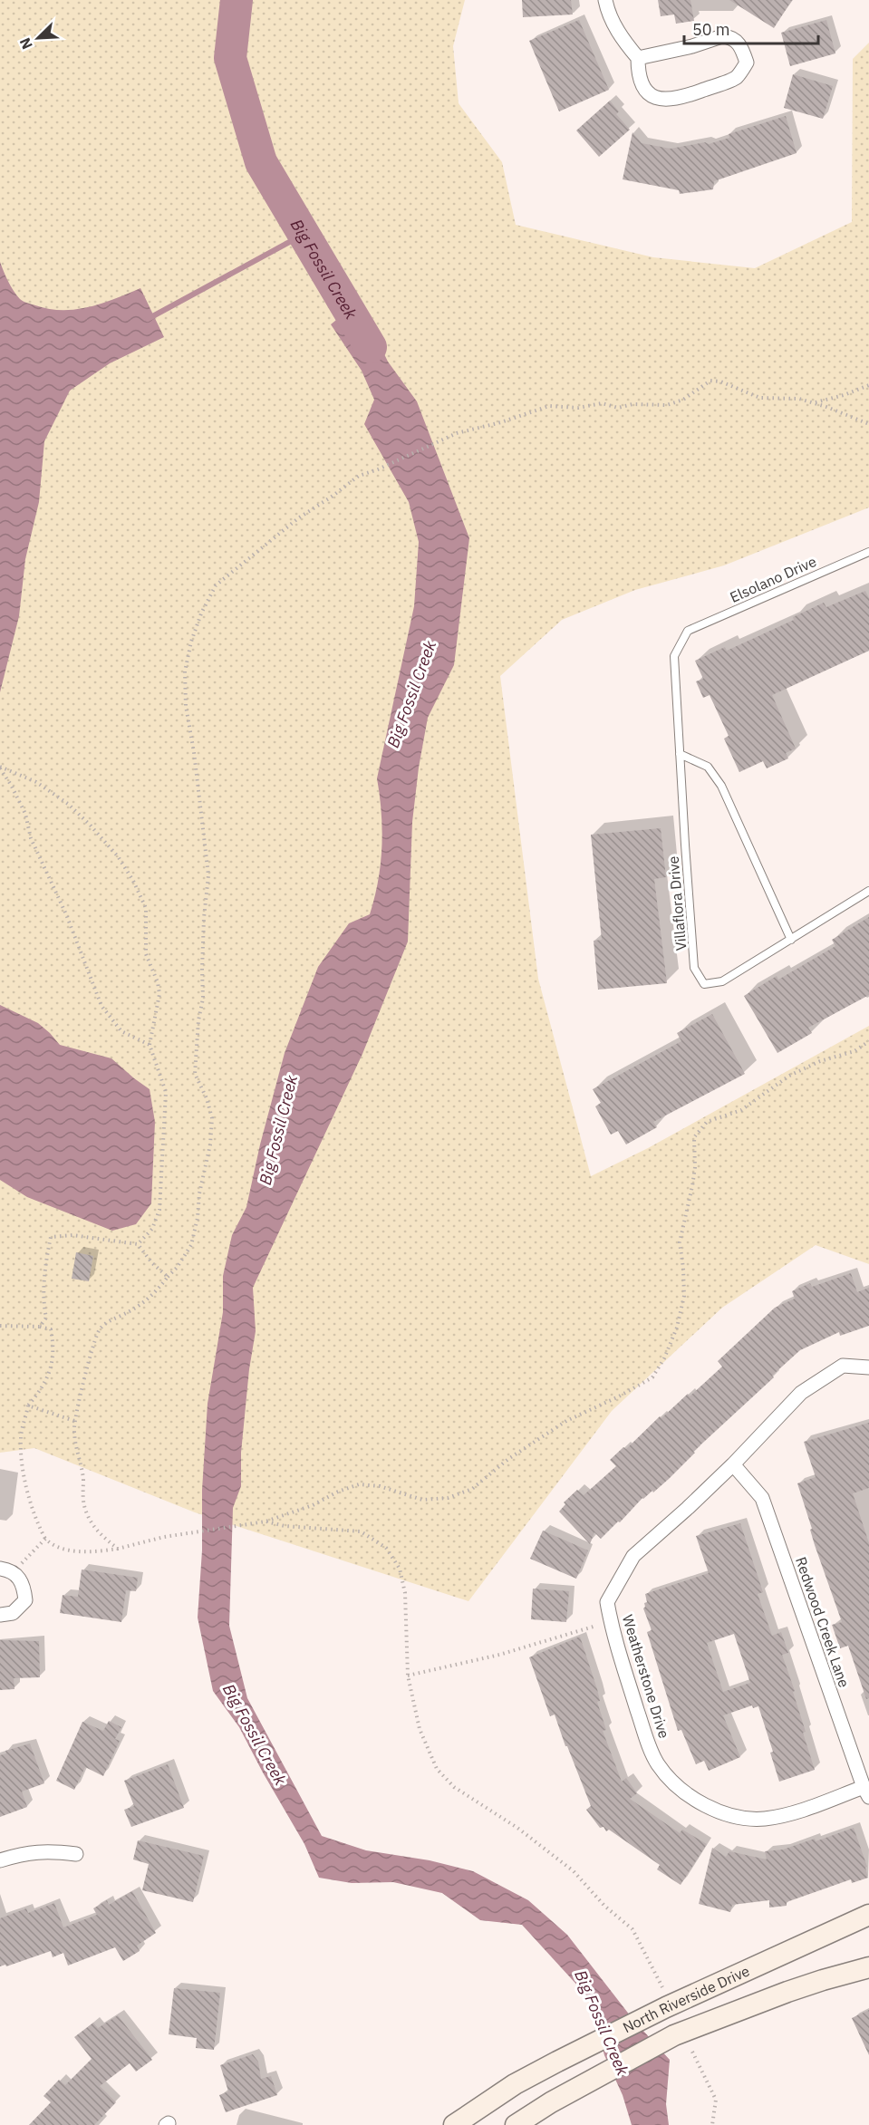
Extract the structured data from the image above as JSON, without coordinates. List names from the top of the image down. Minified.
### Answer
{"streets":{"main road":["North Riverside Drive"],"street":["Redwood Creek Lane","Weatherstone Drive"],"lane":["Elsolano Drive","Villaflora Drive"]},"crossings":[["Elsolano Drive","Villaflora Drive"],["Redwood Creek Lane","Weatherstone Drive"]],"water":["Big Fossil Creek"],"scale_bar":"50 m","north":"bottom left"}
